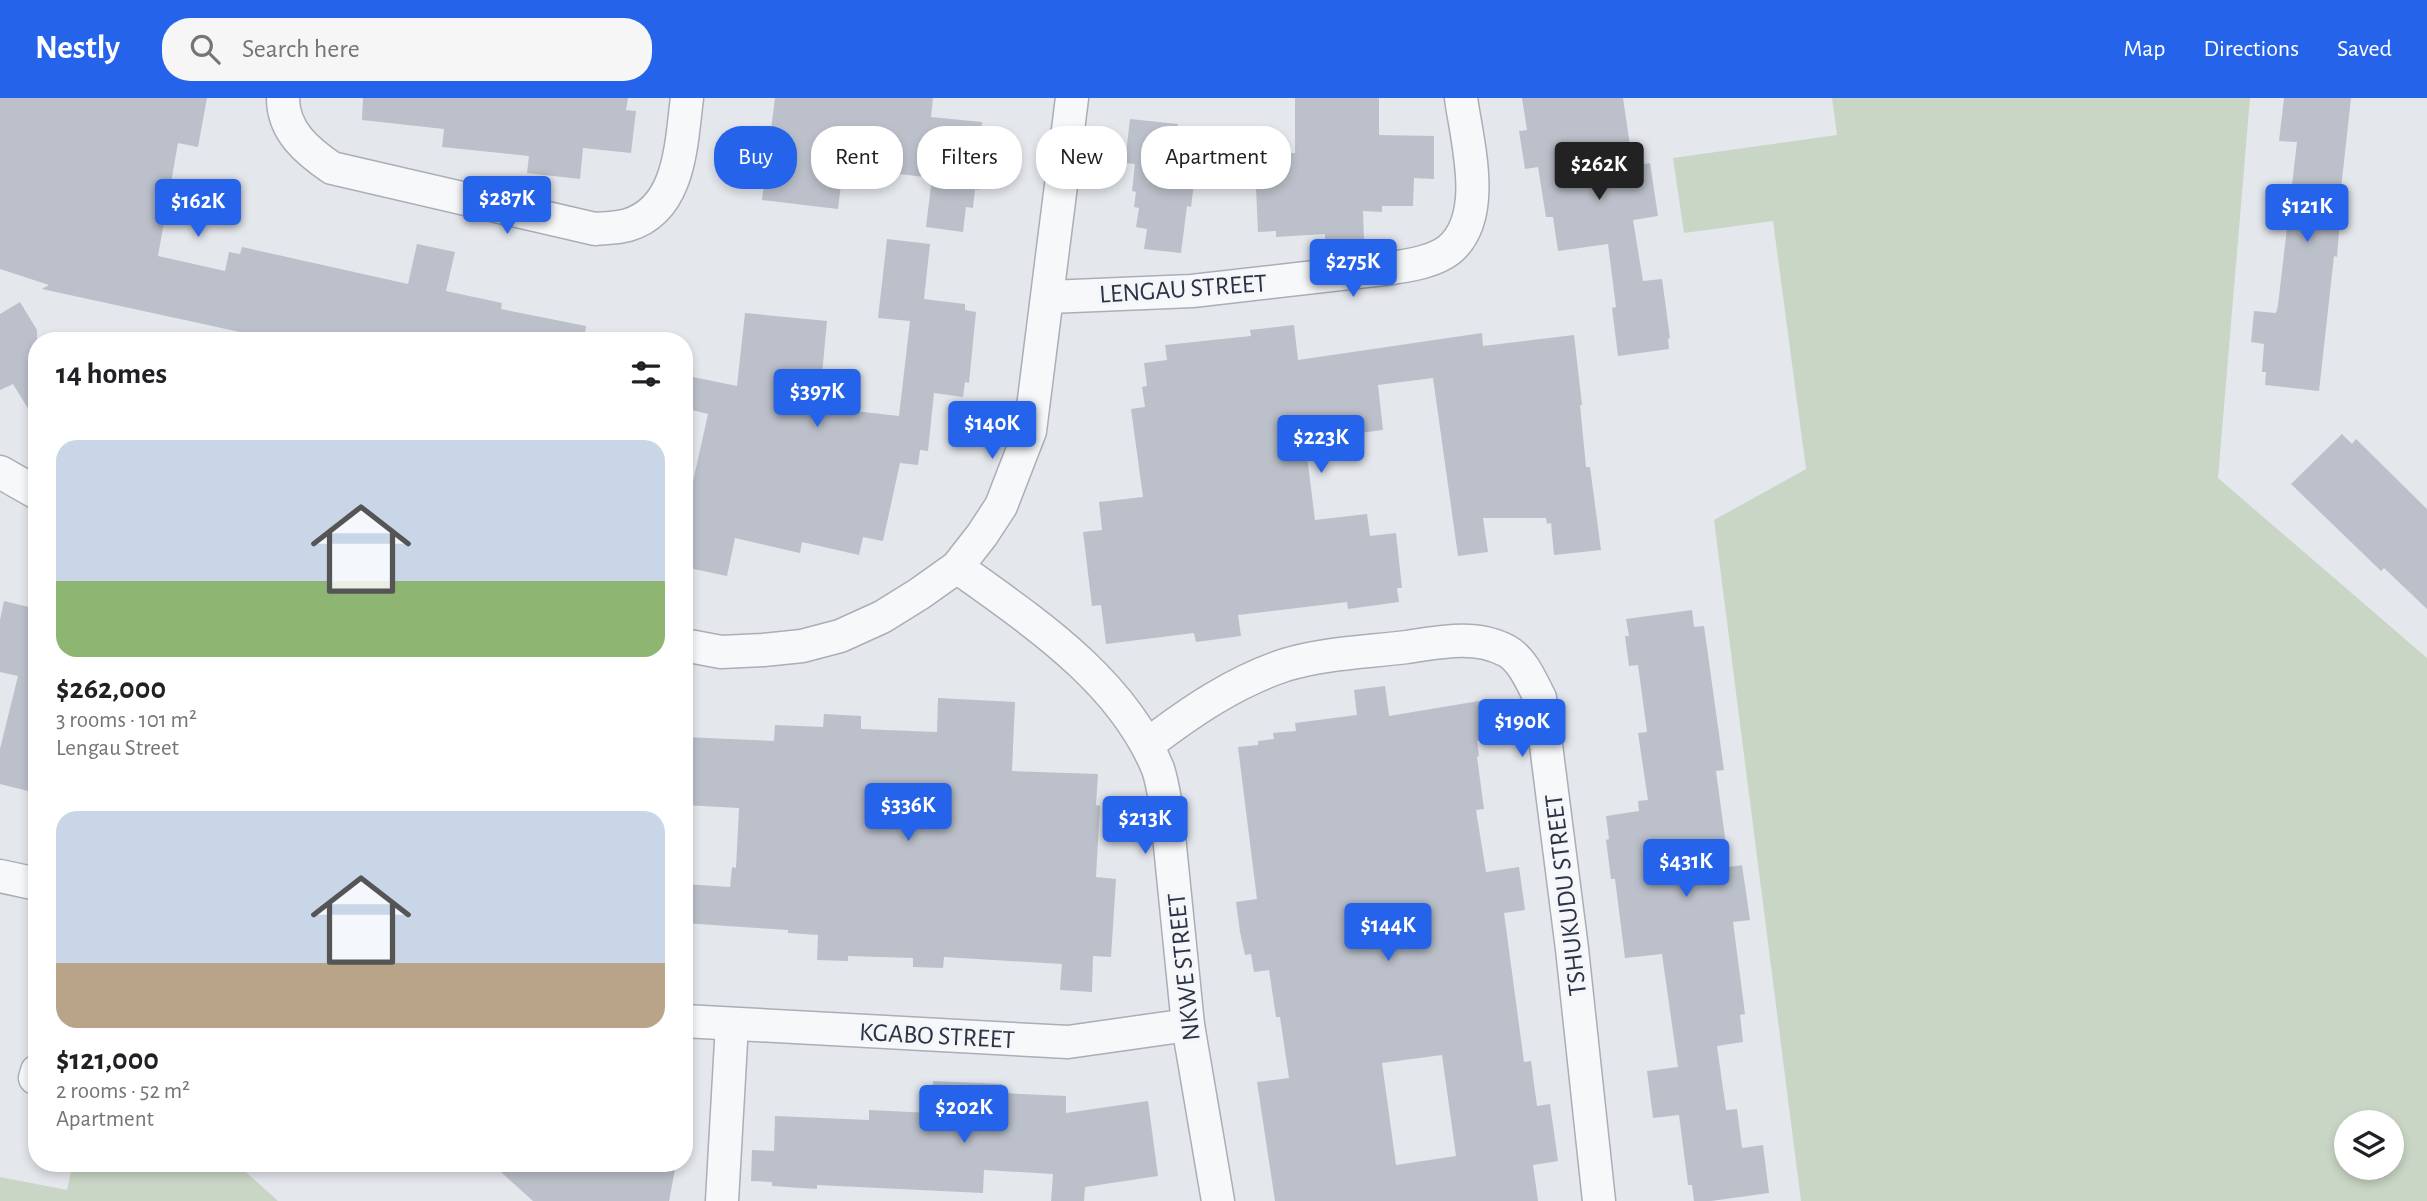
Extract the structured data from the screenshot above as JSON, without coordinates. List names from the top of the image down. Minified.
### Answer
{"streets":{"street":["LENGAU STREET","TSHUKUDU STREET","NKWE STREET","KGABO STREET"]},"crossings":[["TSHUKUDU STREET","NKWE STREET"],["NKWE STREET","KGABO STREET"]],"page":{"header":"Nestly","search":"Search here","nav":["Map","Directions","Saved"],"chip":["Buy","Rent","Filters","New","Apartment"],"price":["$262K","$287K","$162K","$121K","$275K","$397K","$140K","$223K","$190K","$336K","$213K","$431K","$144K","$202K"],"heading":"14 homes","list":[{"name":"$262,000","note":"3 rooms · 101 m² · Lengau Street"},{"name":"$121,000","note":"2 rooms · 52 m² · Apartment"}]}}
